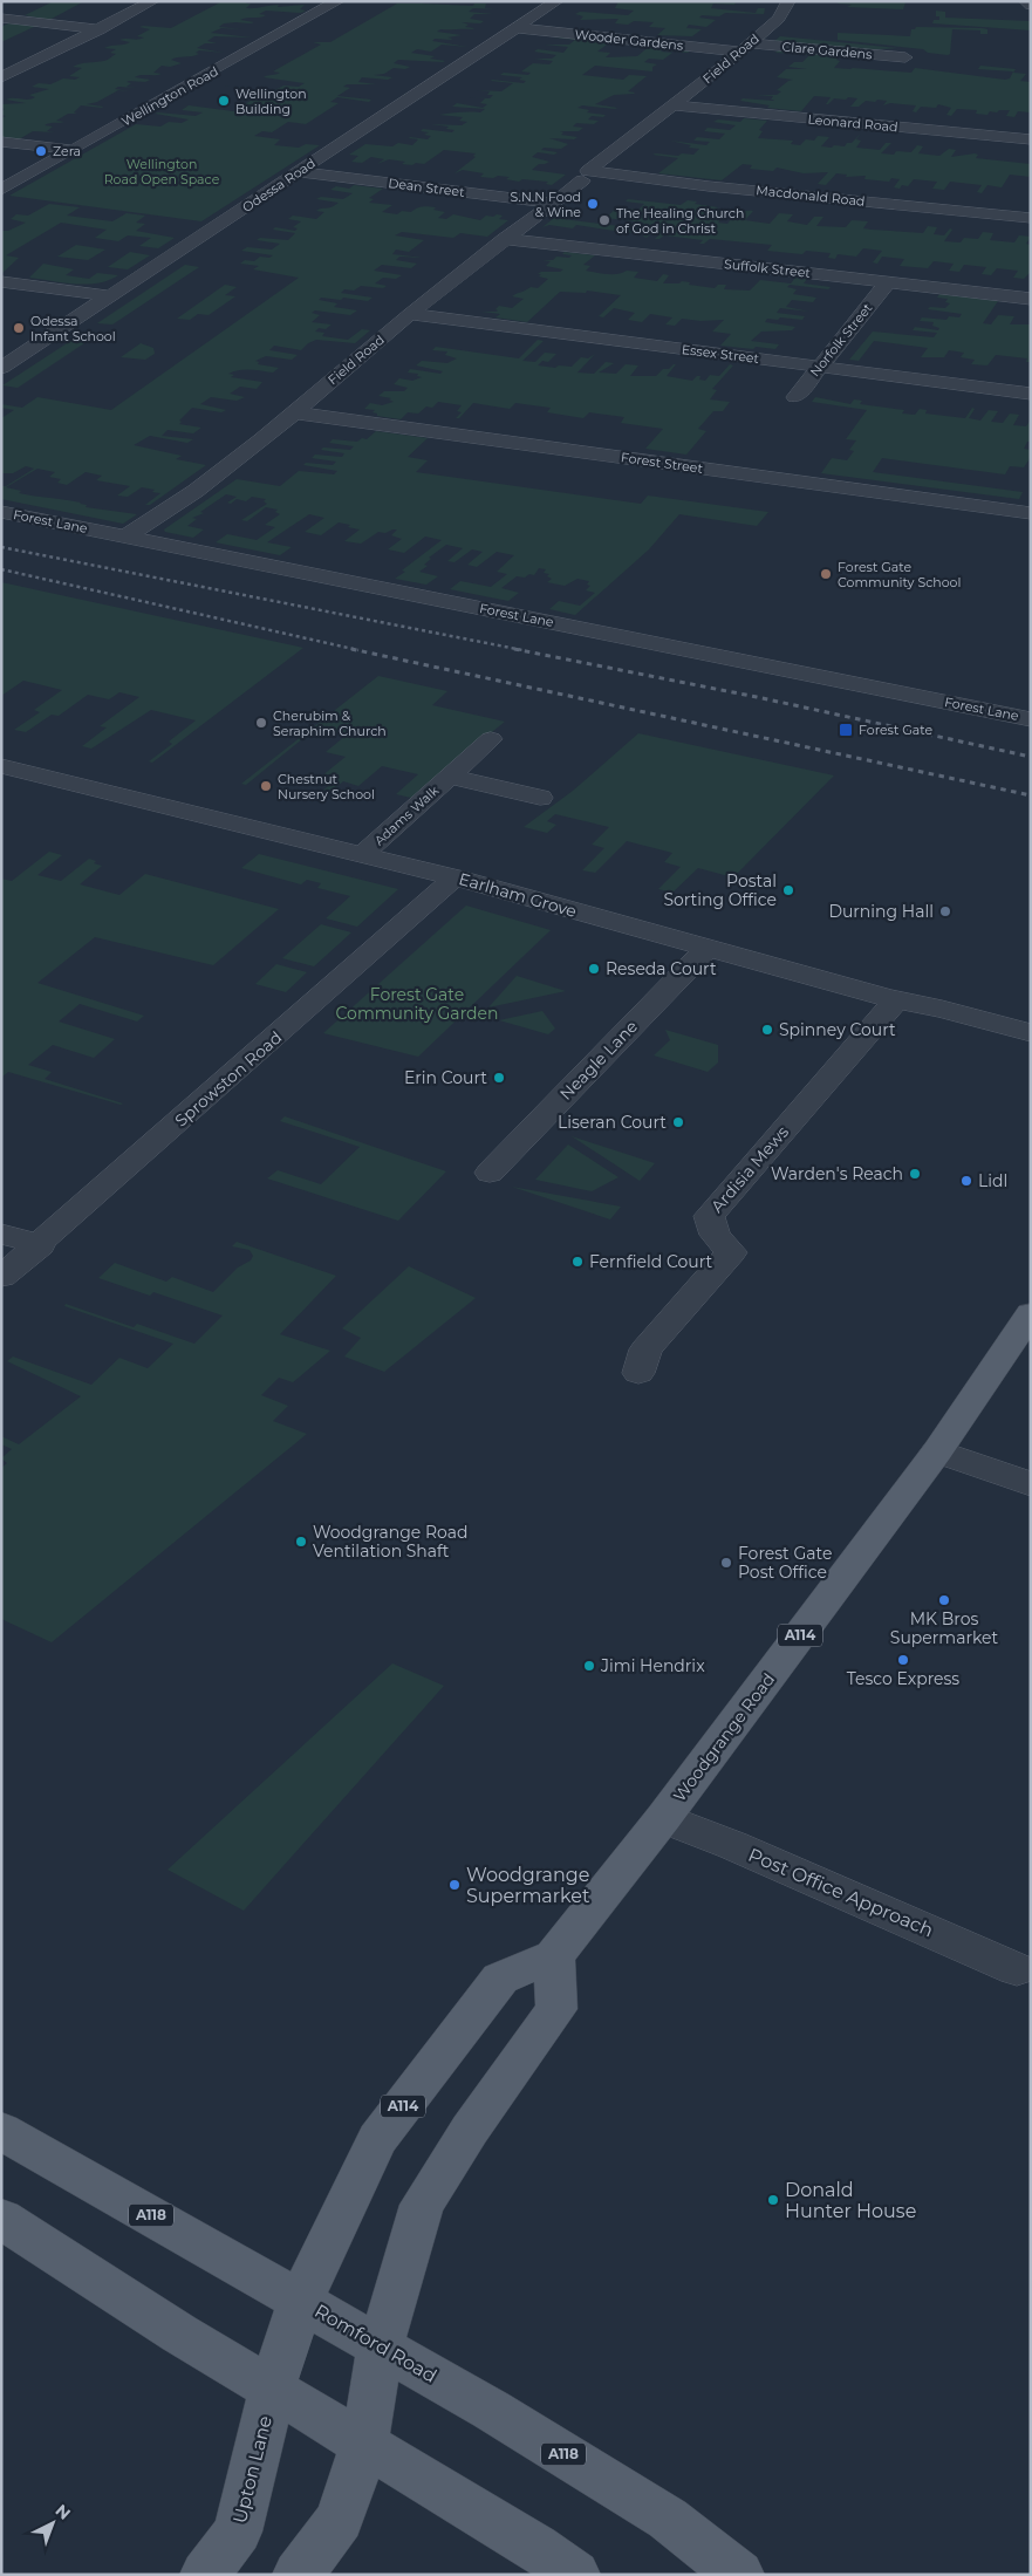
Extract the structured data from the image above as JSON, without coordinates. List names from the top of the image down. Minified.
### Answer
{"streets":{"main road":["A114","Woodgrange Road","A118","Romford Road","Upton Lane"],"street":["Wooder Gardens","Clare Gardens","Field Road","Wellington Road","Leonard Road","Odessa Road","Dean Street","Macdonald Road","Suffolk Street","Norfolk Street","Essex Street","Forest Street","Forest Lane","Adams Walk","Earlham Grove","Neagle Lane","Sprowston Road","Ardisia Mews","Post Office Approach"]},"crossings":[["Wooder Gardens","Clare Gardens"],["Wooder Gardens","Field Road"],["Wooder Gardens","Odessa Road"],["Clare Gardens","Field Road"],["Field Road","Leonard Road"],["Field Road","Dean Street"],["Field Road","Macdonald Road"],["Field Road","Suffolk Street"],["Field Road","Essex Street"],["Field Road","Forest Street"],["Field Road","Forest Lane"],["Odessa Road","Dean Street"],["Suffolk Street","Norfolk Street"],["Norfolk Street","Essex Street"],["Adams Walk","Earlham Grove"],["Earlham Grove","Neagle Lane"],["Earlham Grove","Sprowston Road"],["Earlham Grove","Ardisia Mews"],["A114","Woodgrange Road"],["A114","Romford Road"],["A114","Upton Lane"],["Woodgrange Road","Post Office Approach"],["Woodgrange Road","Romford Road"]],"parks":["Wellington Road Open Space","Forest Gate Community Garden"],"places":{"other":["Wellington Building","Zera","S.N.N Food & Wine","The Healing Church of God in Christ","Odessa Infant School","Forest Gate Community School","Cherubim & Seraphim Church","Chestnut Nursery School","Postal Sorting Office","Durning Hall","Reseda Court","Spinney Court","Erin Court","Liseran Court","Warden's Reach","Lidl","Fernfield Court","Woodgrange Road Ventilation Shaft","Forest Gate Post Office","MK Bros Supermarket","Tesco Express","Jimi Hendrix","Woodgrange Supermarket","Donald Hunter House"],"transit":["Forest Gate"]},"north":"top right"}
